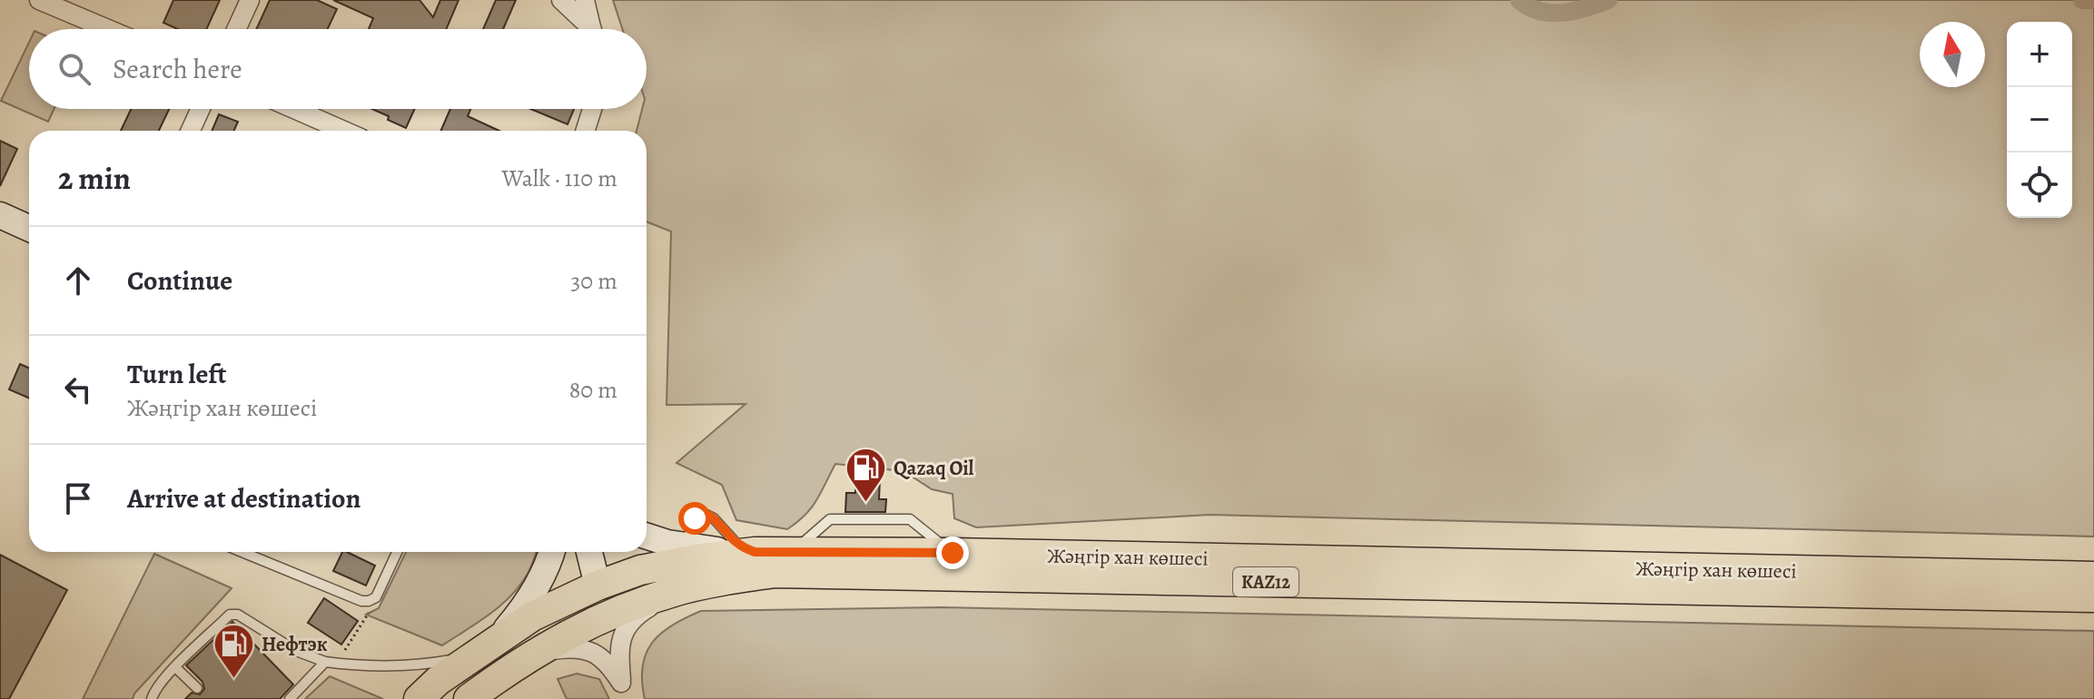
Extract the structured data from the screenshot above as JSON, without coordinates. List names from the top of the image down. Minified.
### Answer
{"streets":{"main road":["Жәңгір хан көшесі","KAZ12"]},"places":{"fuel station":["Qazaq Oil","Нефтэк"]},"north":"top","page":{"map_buttons":["+","−"],"search":"Search here","heading":["2 min","Walk · 110 m"],"list":[["Continue","30 m"],["Turn left","Жәңгір хан көшесі","80 m"],"Arrive at destination"]}}
